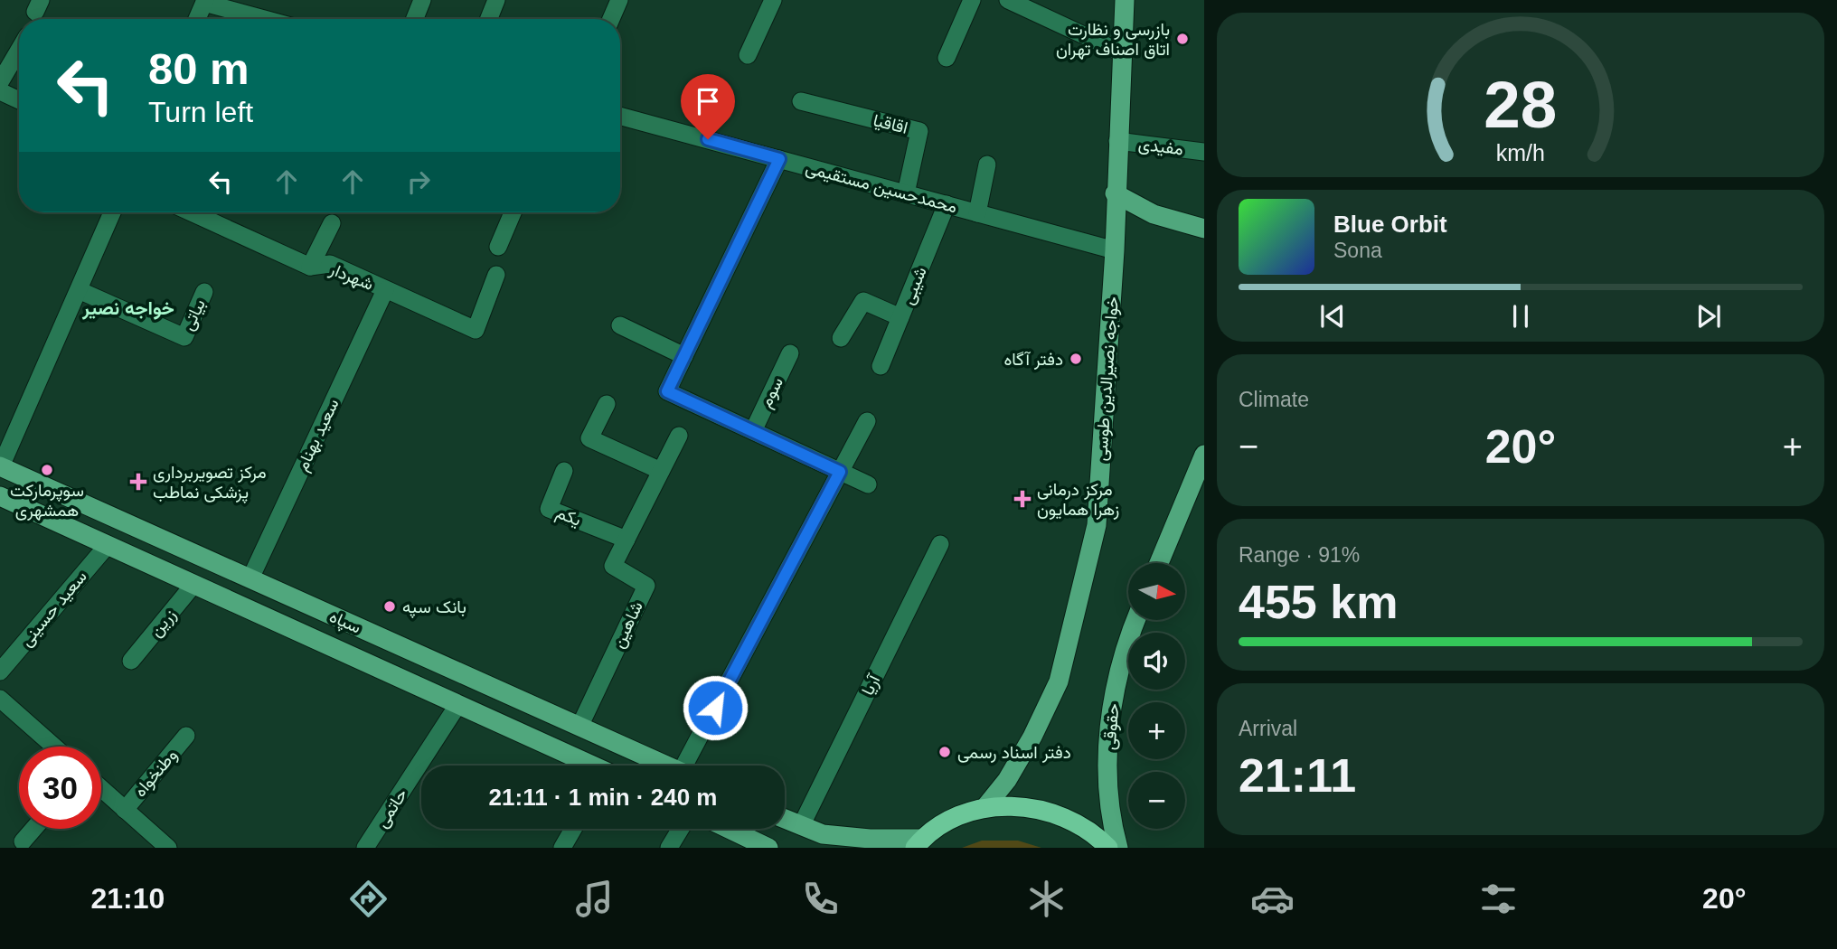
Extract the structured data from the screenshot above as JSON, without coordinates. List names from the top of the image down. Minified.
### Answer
{"streets":{"main road":["خواجه نصیرالدین طوسی","سپاه","حقوقی"],"street":["اقاقیا","مفیدی","محمدحسین مستقیمی","شهردار","شیبی","بیاتی","سوم","سعید بهنام","یکم","سعید حسینی","زرین","شاهین","آریا","وطنخواه","حاتمی"]},"crossings":[["اقاقیا","محمدحسین مستقیمی"],["مفیدی","خواجه نصیرالدین طوسی"],["محمدحسین مستقیمی","شیبی"],["محمدحسین مستقیمی","خواجه نصیرالدین طوسی"],["شهردار","سعید بهنام"],["سعید بهنام","سپاه"],["یکم","شاهین"],["سعید حسینی","سپاه"],["سپاه","زرین"],["سپاه","شاهین"],["سپاه","حاتمی"]],"districts":["خواجه نصیر"],"places":{"other":["بازرسی و نظارت اتاق اصناف تهران","دفتر آگاه","سوپرمارکت همشهری","بانک سپه","دفتر اسناد رسمی"],"health":["مرکز تصویربرداری پزشکی نماطب","مرکز درمانی زهرا همایون"]},"north":"right","page":{"turn":["80 m","Turn left"],"song":["Blue Orbit","Sona"],"tile":["Climate",["Range · 91%","455 km"],["Arrival","21:11"]],"heat":["−","20°","+"],"map_buttons":["+","−"],"limit":"30","trip":"21:11 · 1 min · 240 m","tabs":["21:10","20°"],"gauge":["28","km/h"]}}
